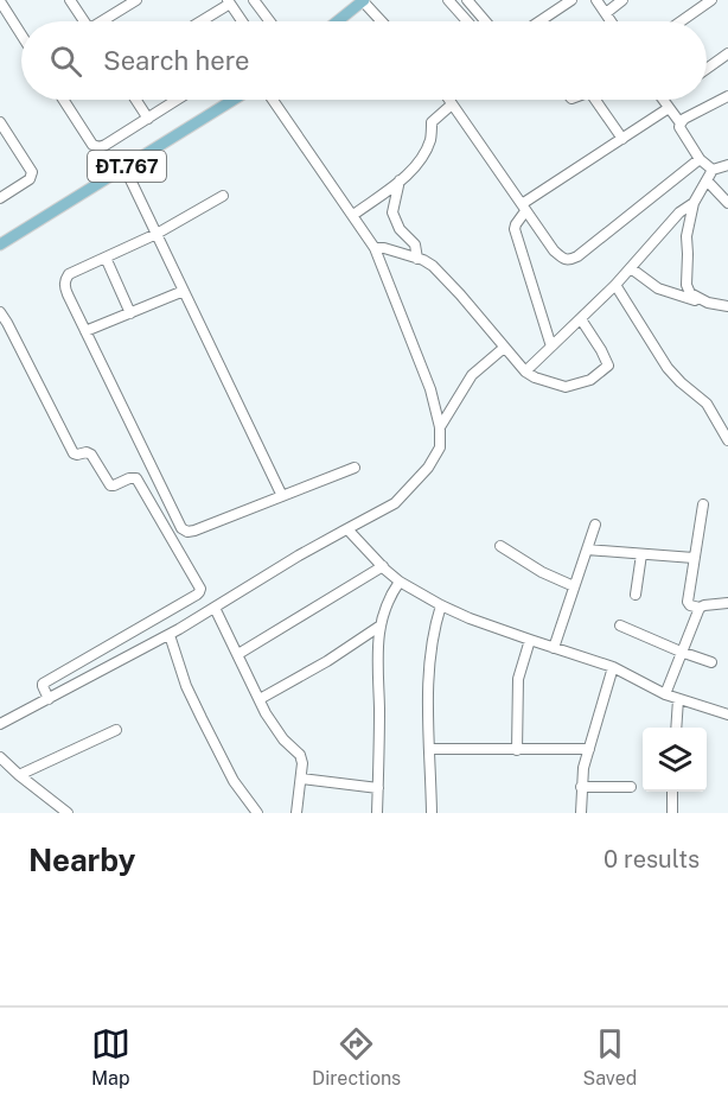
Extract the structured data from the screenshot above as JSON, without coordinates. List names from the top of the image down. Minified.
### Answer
{"streets":{"main road":["ĐT.767"]},"page":{"search":"Search here","heading":["Nearby","0 results"],"nav":["Map","Directions","Saved"]}}
